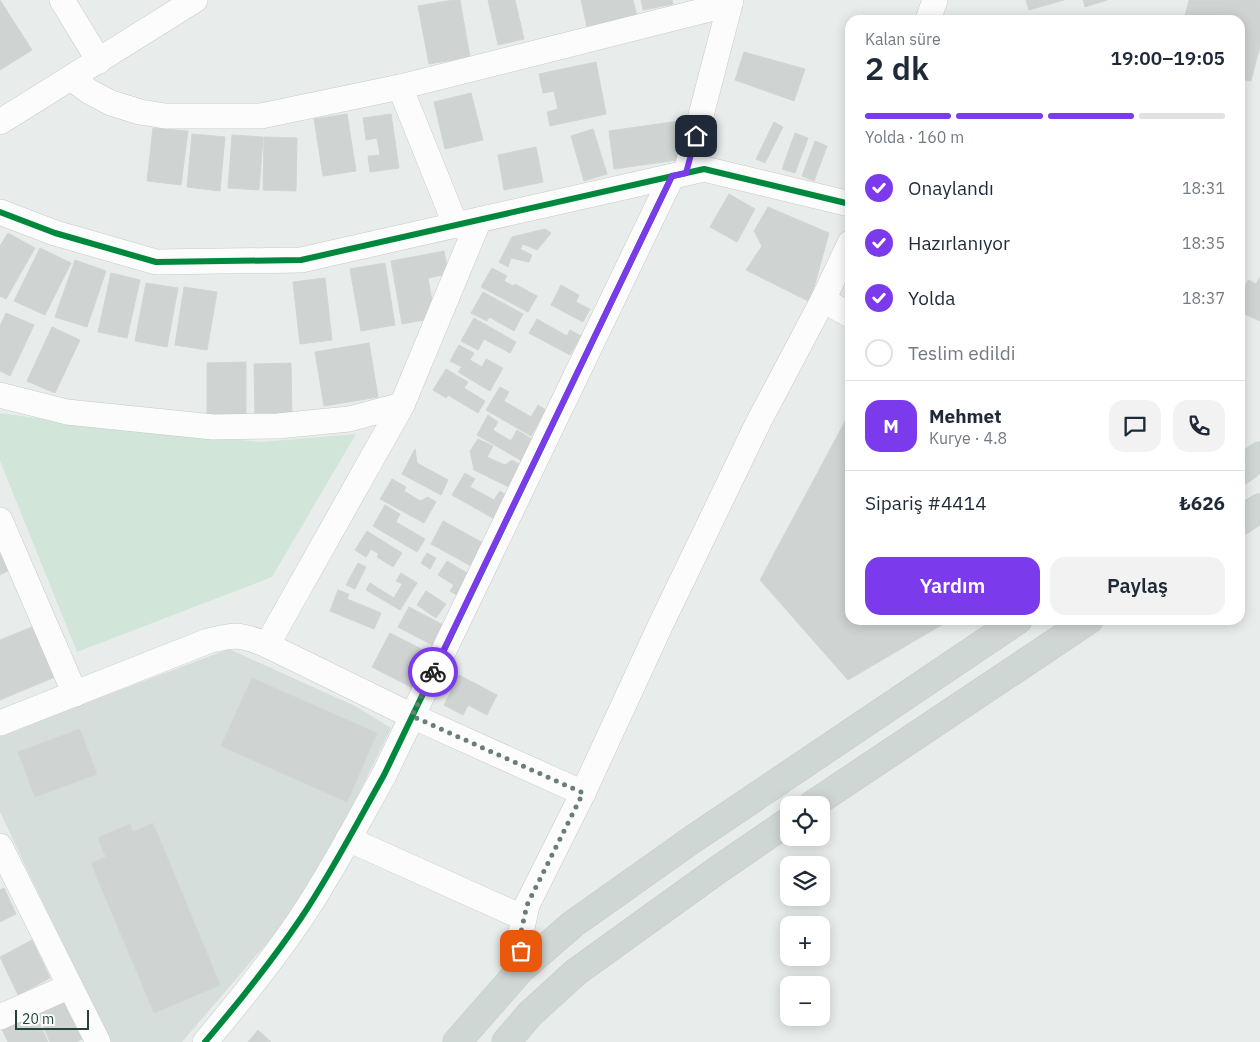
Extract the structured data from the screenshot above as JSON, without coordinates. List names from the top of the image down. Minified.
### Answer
{"scale_bar":"20 m","page":{"heading":["2 dk","Kalan süre","19:00–19:05"],"panel":["Mehmet","Kurye · 4.8","Sipariş #4414","₺626"],"bar":"Yolda · 160 m","list":[["Onaylandı","18:31"],["Hazırlanıyor","18:35"],["Yolda","18:37"],"Teslim edildi"],"round":"M","buttons":["Yardım","Paylaş"],"map_buttons":["+","−"],"scale":"20 m"}}
